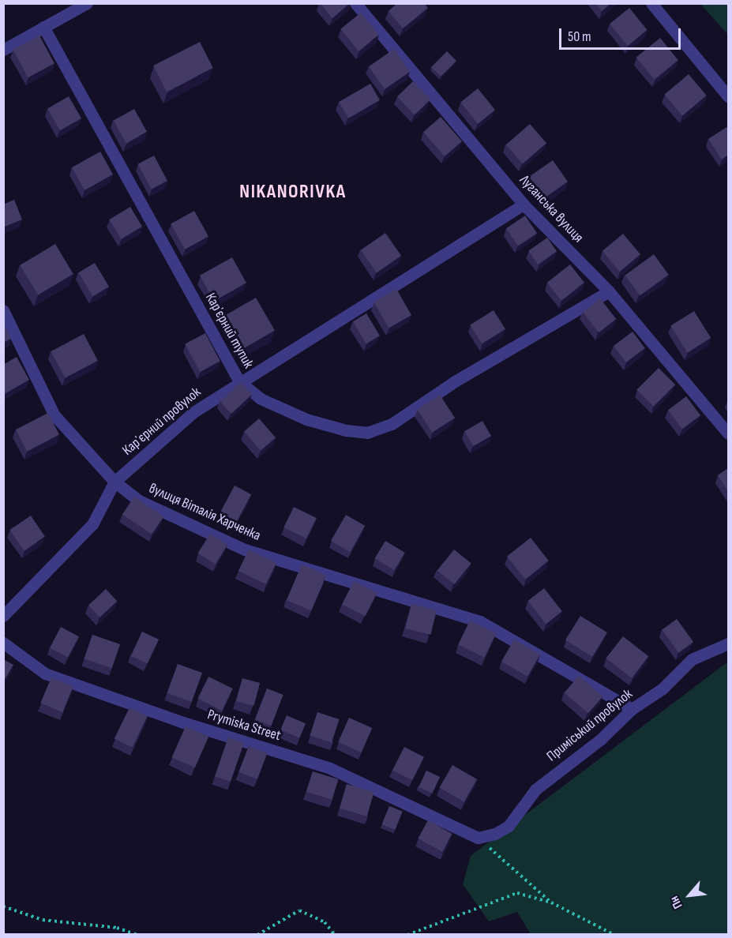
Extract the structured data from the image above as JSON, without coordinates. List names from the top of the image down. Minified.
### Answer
{"streets":{"street":["Луганська вулиця","Карʼєрний тупик","Карʼєрний провулок","вулиця Віталія Харченка","Prymiska Street","Приміський провулок"]},"crossings":[["Луганська вулиця","Карʼєрний тупик"],["Луганська вулиця","Карʼєрний провулок"],["Карʼєрний тупик","Карʼєрний провулок"],["Карʼєрний провулок","вулиця Віталія Харченка"],["вулиця Віталія Харченка","Приміський провулок"],["Prymiska Street","Приміський провулок"]],"districts":["NIKANORIVKA"],"scale_bar":"50 m","north":"bottom left"}
